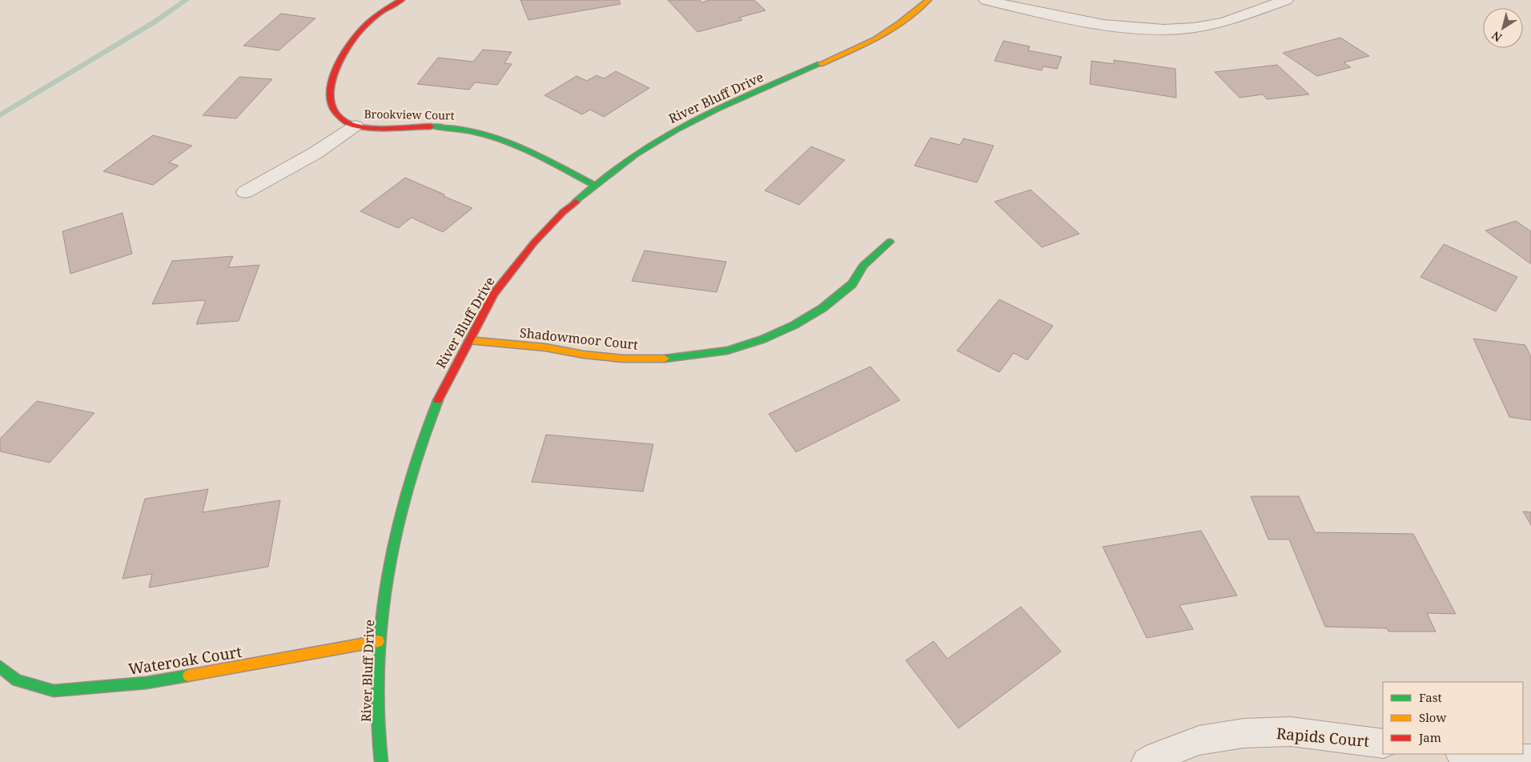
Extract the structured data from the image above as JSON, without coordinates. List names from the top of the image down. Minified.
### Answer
{"streets":{"street":["River Bluff Drive","Brookview Court","Shadowmoor Court","Wateroak Court","Rapids Court"]},"crossings":[["River Bluff Drive","Brookview Court"],["River Bluff Drive","Shadowmoor Court"],["River Bluff Drive","Wateroak Court"]],"legend":["Fast","Slow","Jam"],"north":"bottom left"}
